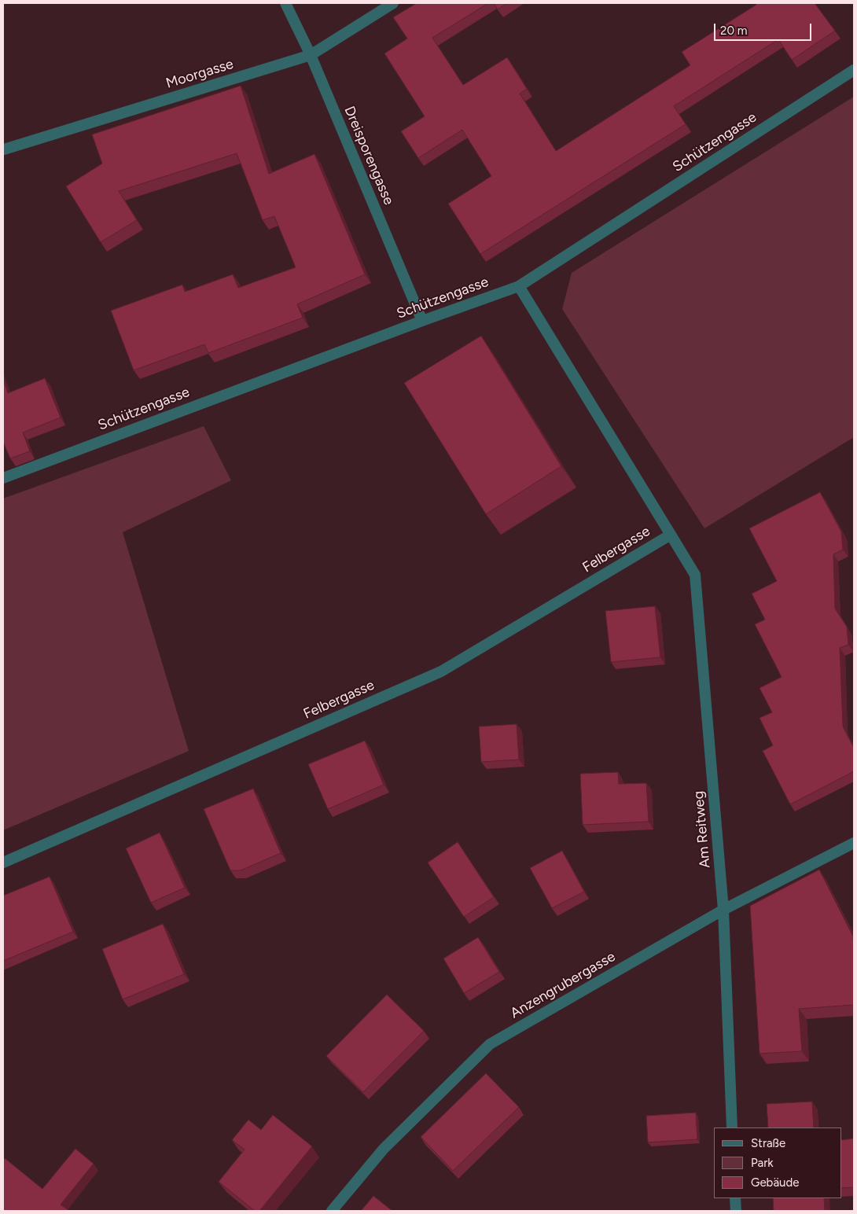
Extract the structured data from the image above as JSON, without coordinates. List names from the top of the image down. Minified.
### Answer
{"streets":{"street":["Moorgasse","Schützengasse","Dreisporengasse","Felbergasse","Am Reitweg","Anzengrubergasse"]},"crossings":[["Moorgasse","Dreisporengasse"],["Schützengasse","Dreisporengasse"],["Schützengasse","Am Reitweg"],["Felbergasse","Am Reitweg"],["Am Reitweg","Anzengrubergasse"]],"legend":["Straße","Park","Gebäude"],"scale_bar":"20 m"}
